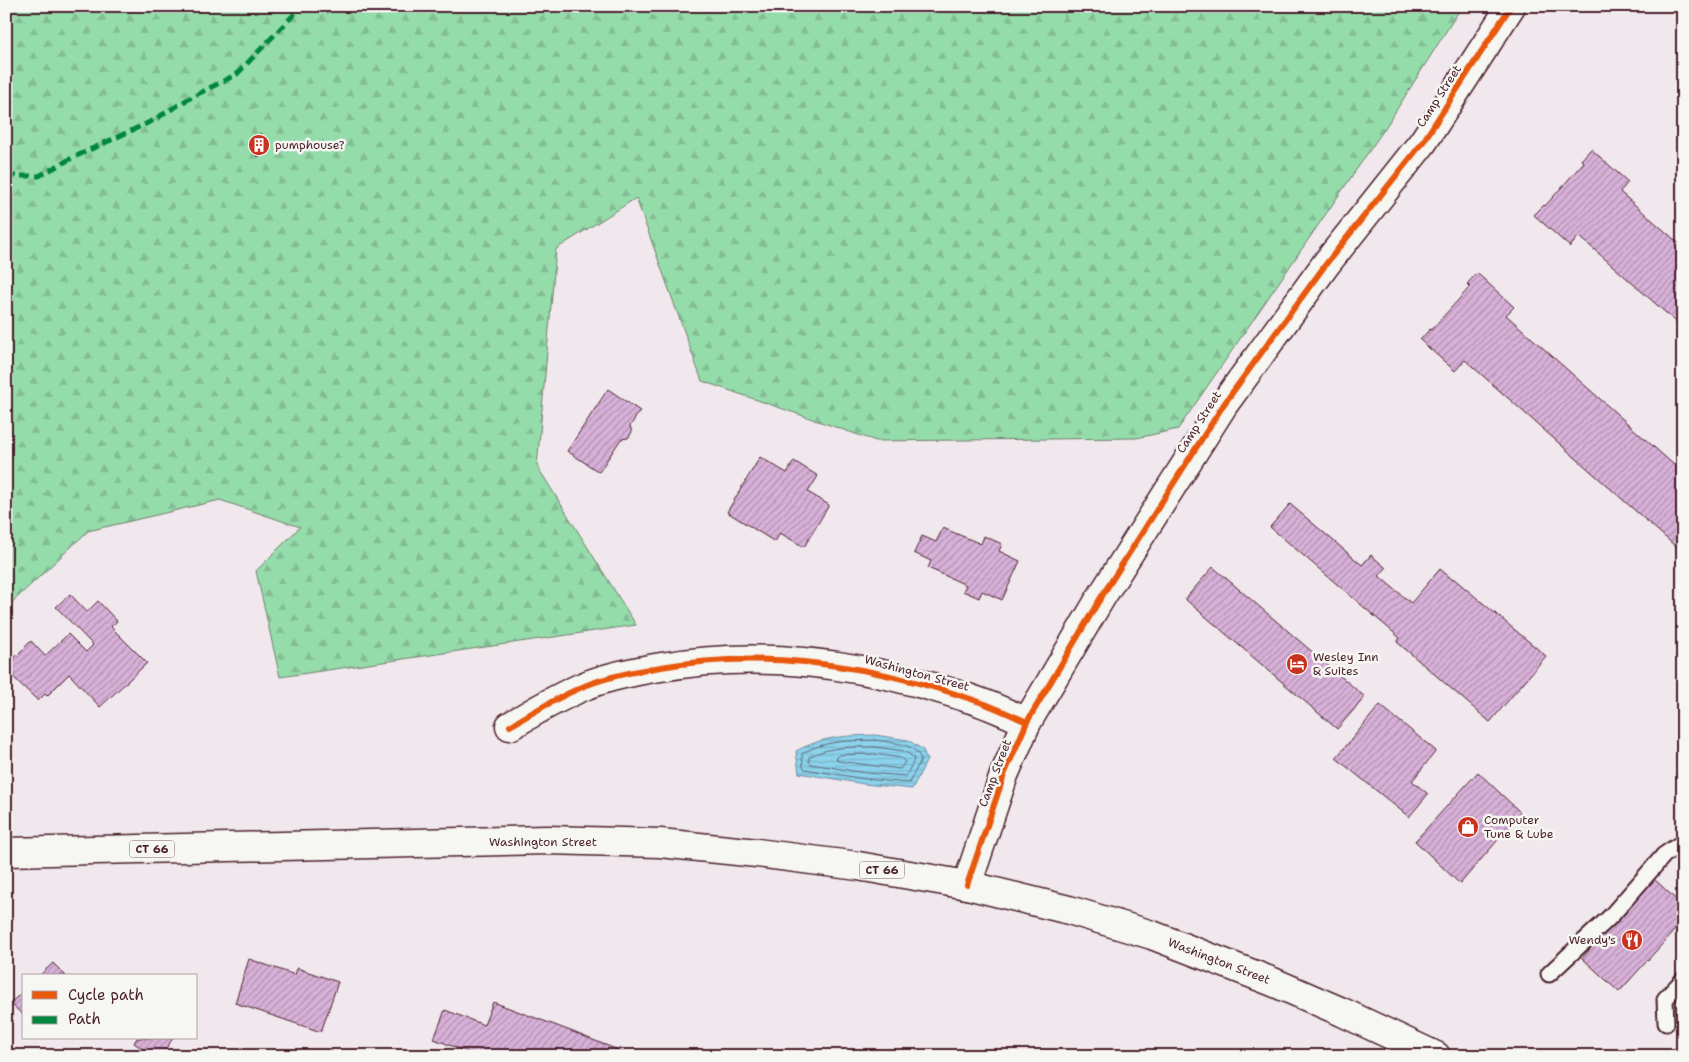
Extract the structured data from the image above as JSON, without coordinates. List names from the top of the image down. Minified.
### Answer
{"streets":{"main road":["Camp Street","Washington Street","CT 66"]},"crossings":[["Camp Street","Washington Street"]],"places":{"building":["pumphouse?"],"hotel":["Wesley Inn & Suites"],"shop":["Computer Tune & Lube"],"restaurant":["Wendy's"]},"legend":["Cycle path","Path"]}
